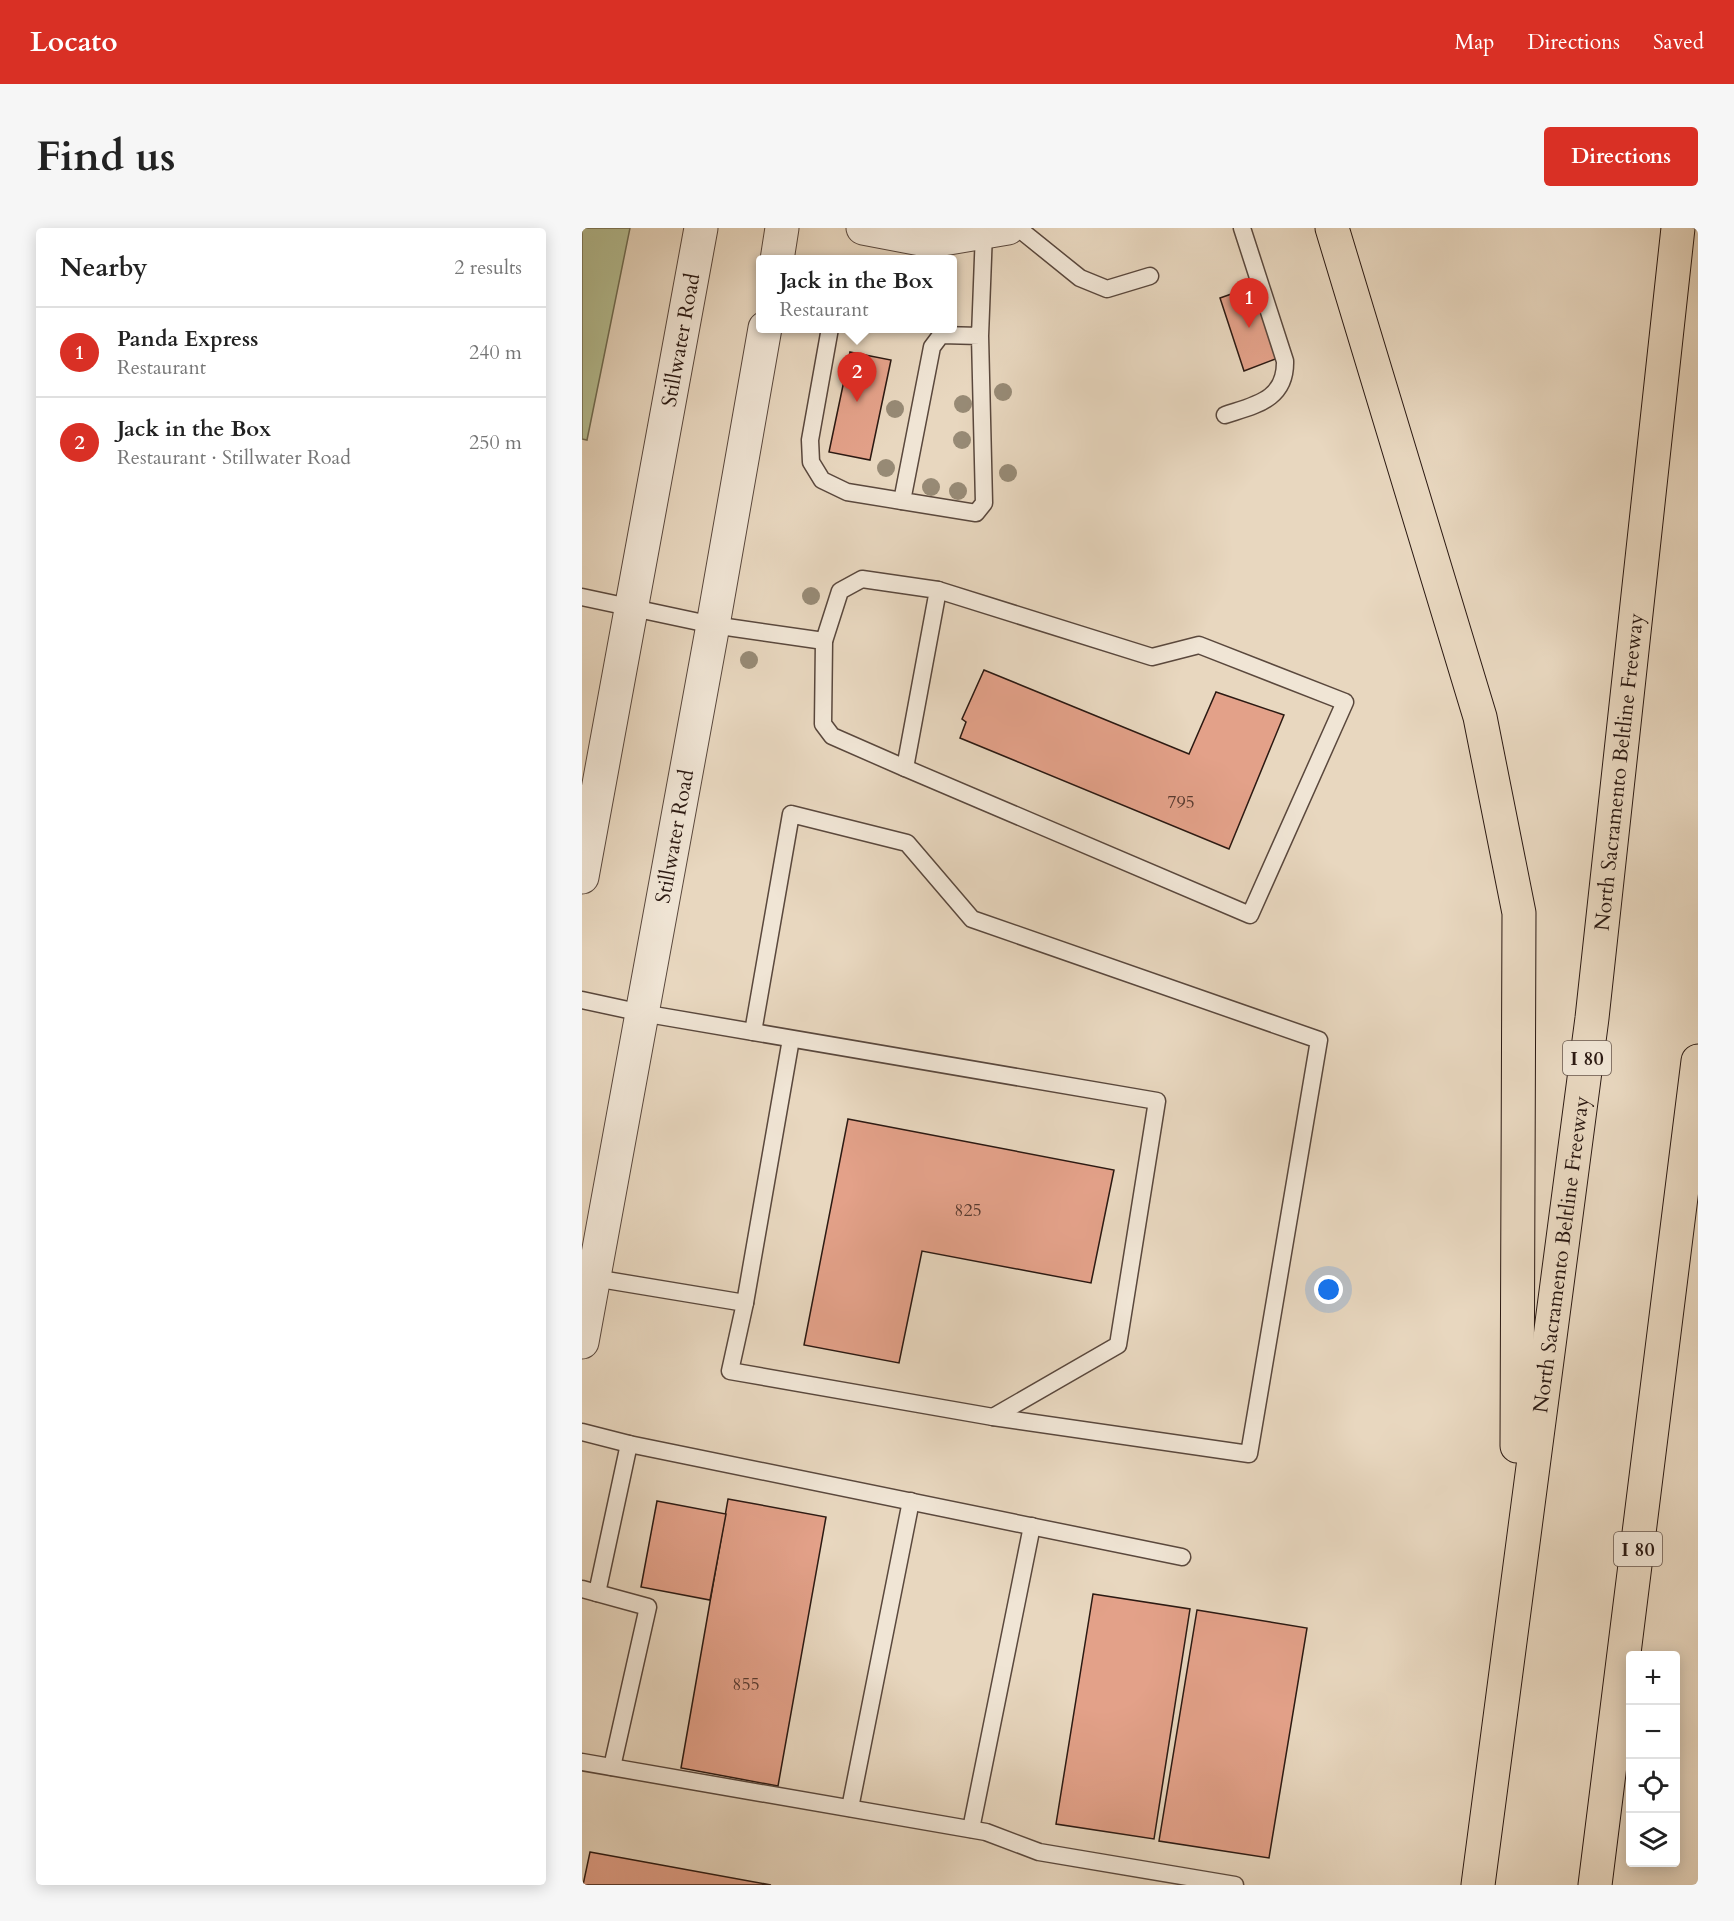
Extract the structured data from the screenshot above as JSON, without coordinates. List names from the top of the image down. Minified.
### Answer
{"streets":{"highway":["North Sacramento Beltline Freeway","I 80"],"street":["Stillwater Road"]},"house_numbers":["795","825","855"],"page":{"header":"Locato","nav":["Map","Directions","Saved"],"buttons":"Directions","title":"Find us","heading":["Nearby","2 results"],"popup":["Jack in the Box","Restaurant"],"pins":["1","2"],"list":[{"mark":"1","name":"Panda Express","note":"Restaurant","value":"240 m"},{"mark":"2","name":"Jack in the Box","note":"Restaurant · Stillwater Road","value":"250 m"}],"map_buttons":["+","−"]}}
